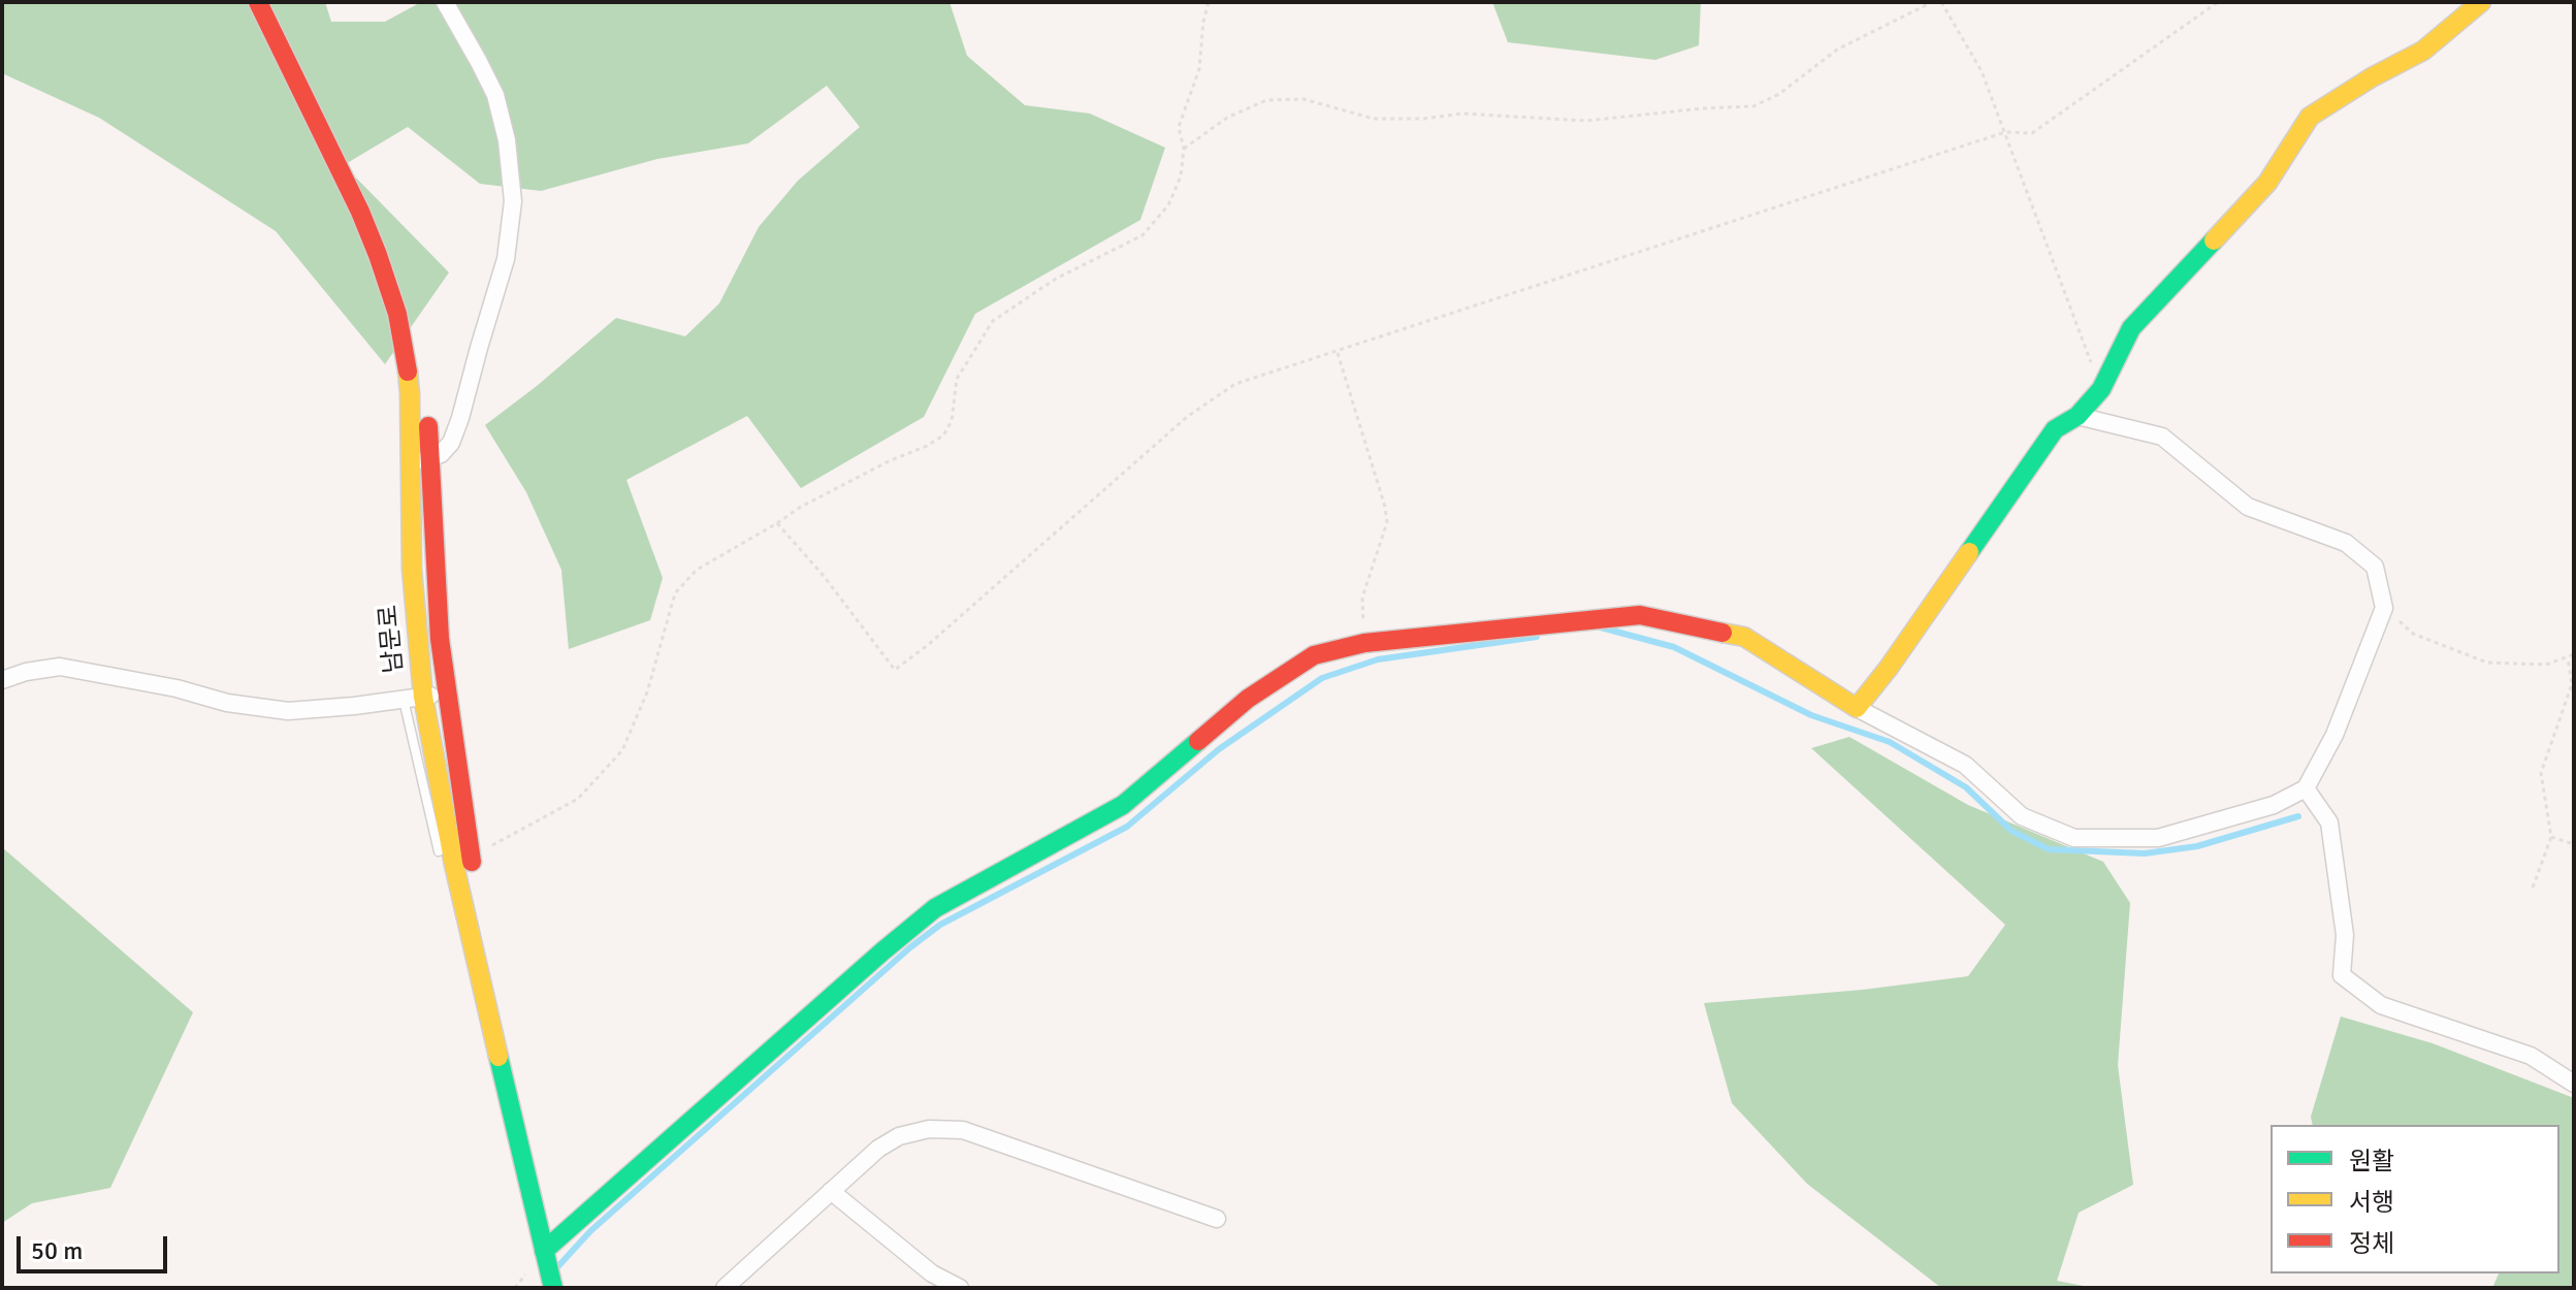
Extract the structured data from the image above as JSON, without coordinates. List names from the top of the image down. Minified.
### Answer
{"streets":{"main road":["남문로"]},"legend":["원활","서행","정체"],"scale_bar":"50 m"}
